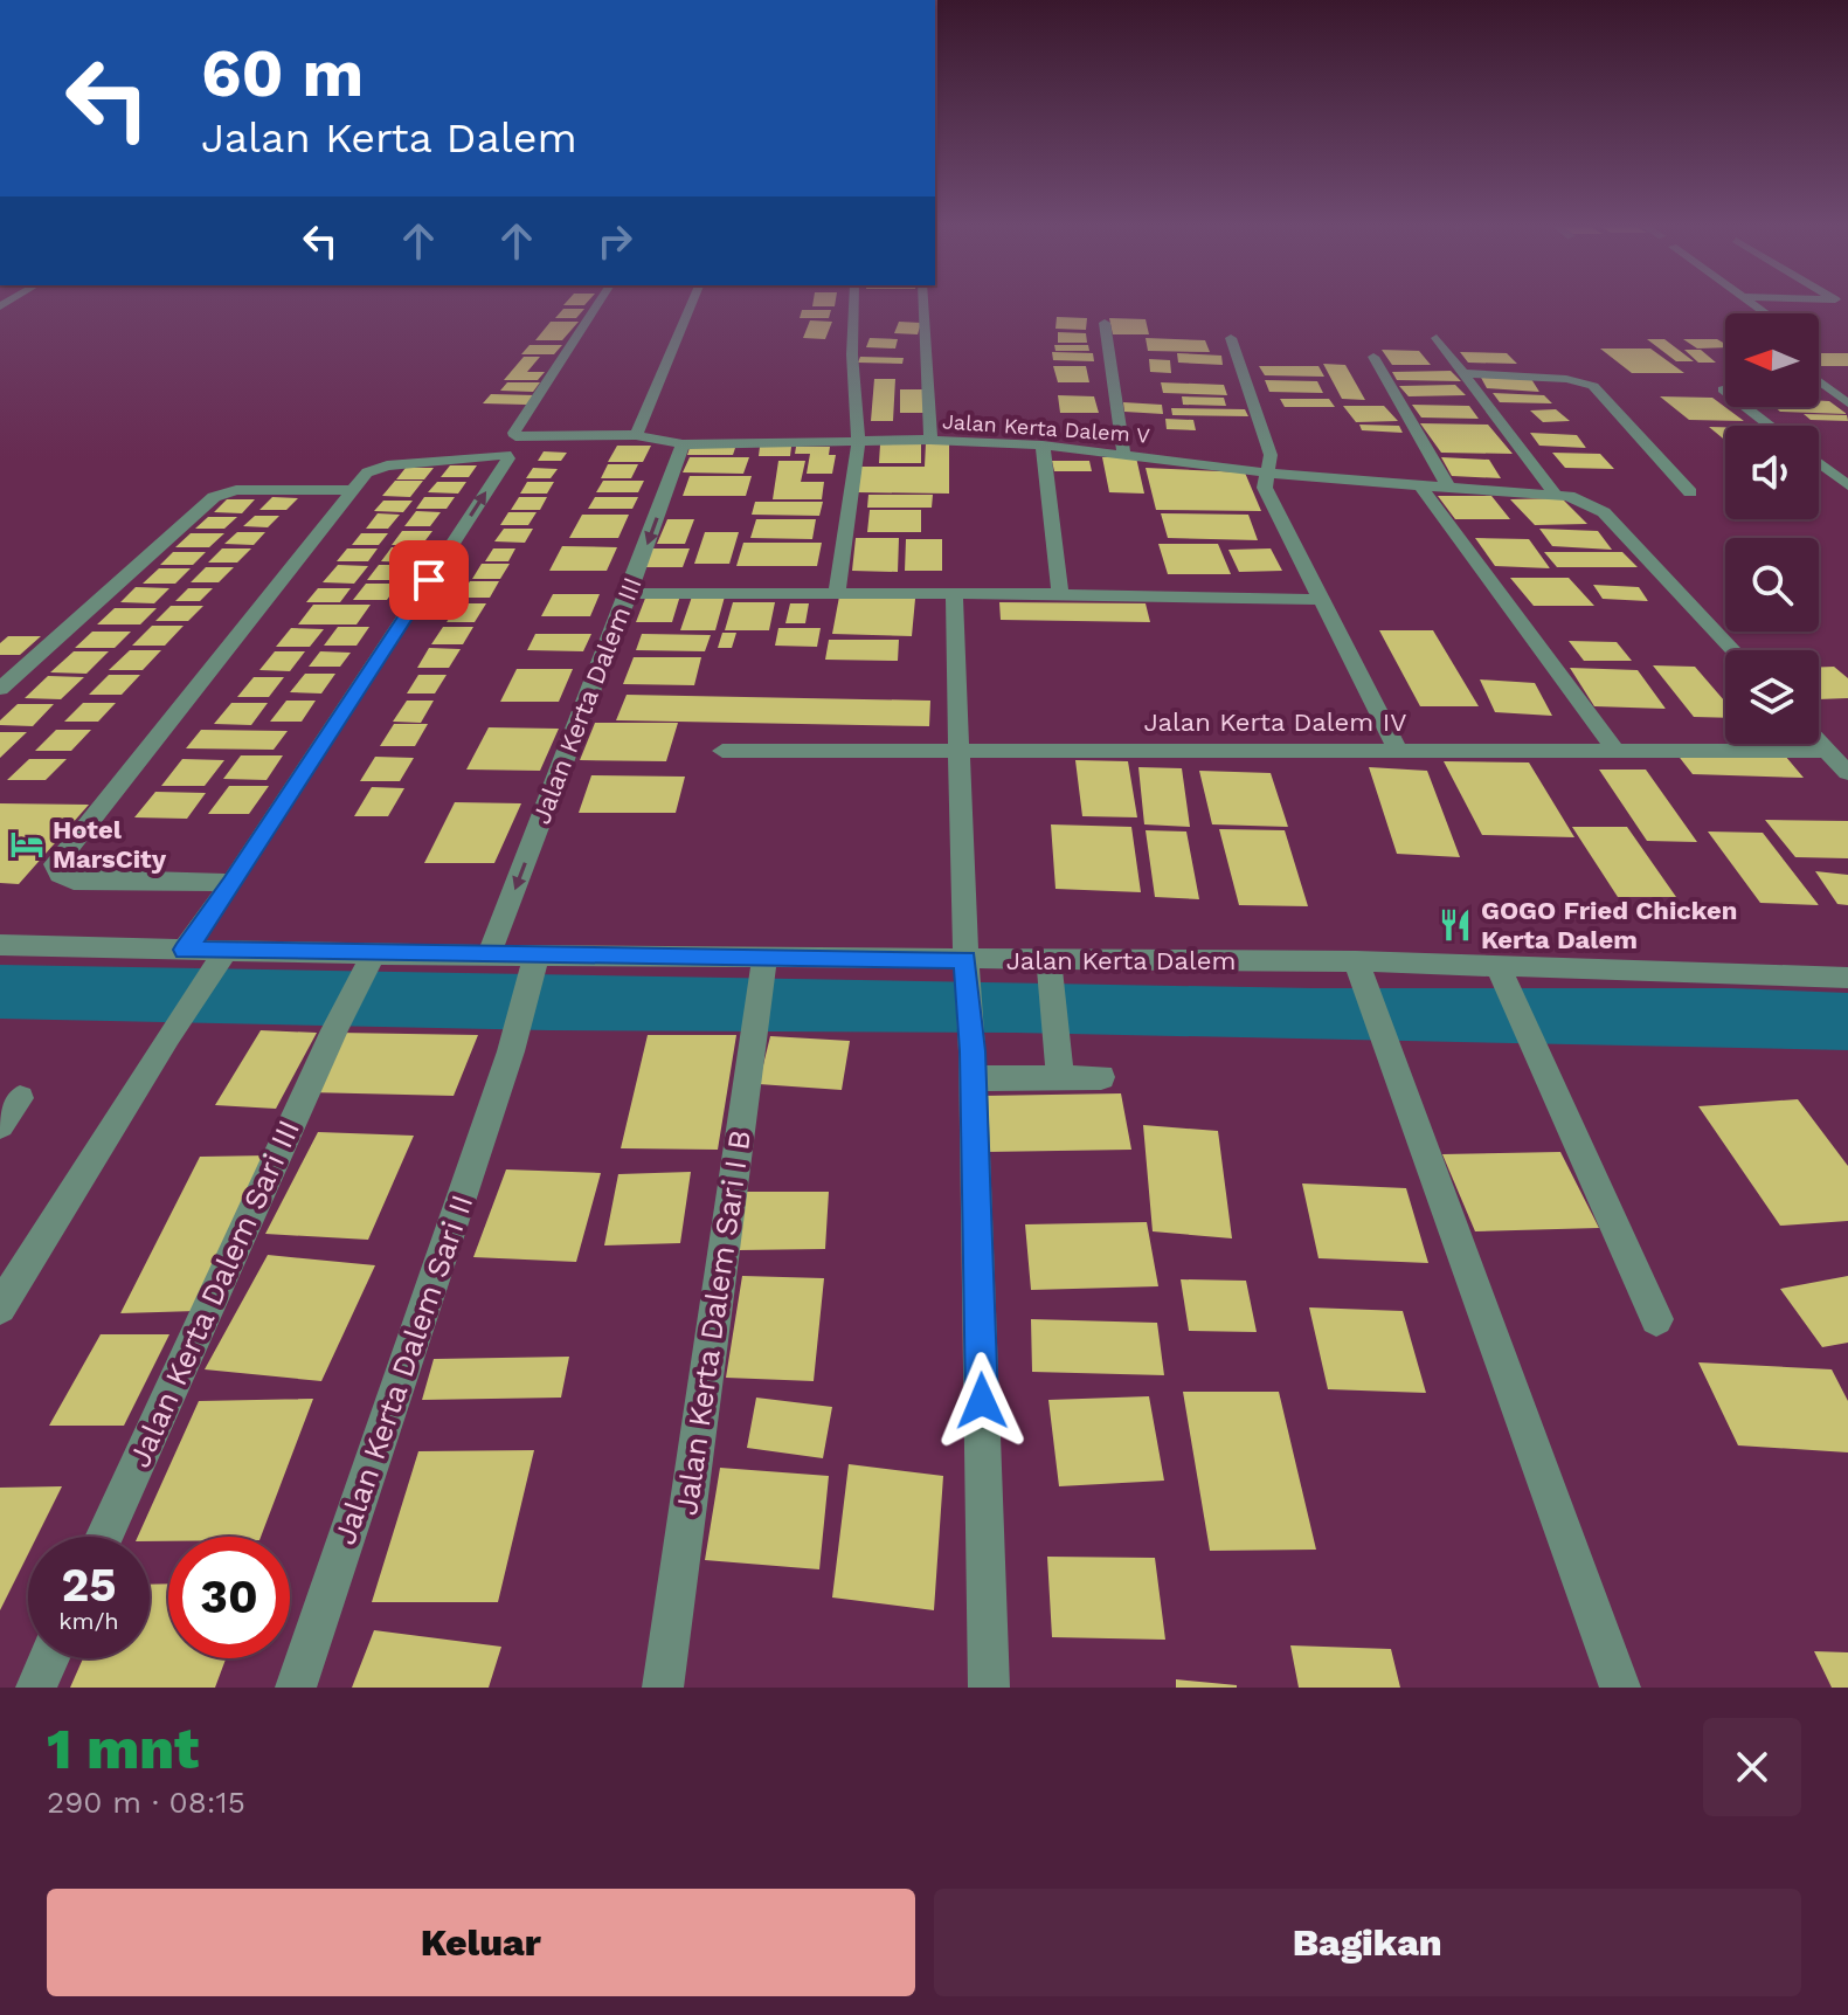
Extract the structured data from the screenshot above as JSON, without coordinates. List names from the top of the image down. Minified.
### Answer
{"streets":{"street":["Jalan Kerta Dalem V","Jalan Kerta Dalem III","Jalan Kerta Dalem IV","Jalan Kerta Dalem","Jalan Kerta Dalem Sari III","Jalan Kerta Dalem Sari I B","Jalan Kerta Dalem Sari II"]},"crossings":[["Jalan Kerta Dalem V","Jalan Kerta Dalem III"],["Jalan Kerta Dalem III","Jalan Kerta Dalem"],["Jalan Kerta Dalem","Jalan Kerta Dalem Sari III"],["Jalan Kerta Dalem","Jalan Kerta Dalem Sari I B"],["Jalan Kerta Dalem","Jalan Kerta Dalem Sari II"]],"one_way":["Jalan Kerta Dalem III"],"places":{"hotel":["Hotel MarsCity"],"restaurant":["GOGO Fried Chicken Kerta Dalem"]},"north":"left","page":{"turn":["60 m","Jalan Kerta Dalem"],"speed":"25 km/h","limit":"30","heading":["1 mnt","290 m · 08:15"],"buttons":["Keluar","Bagikan"]}}
